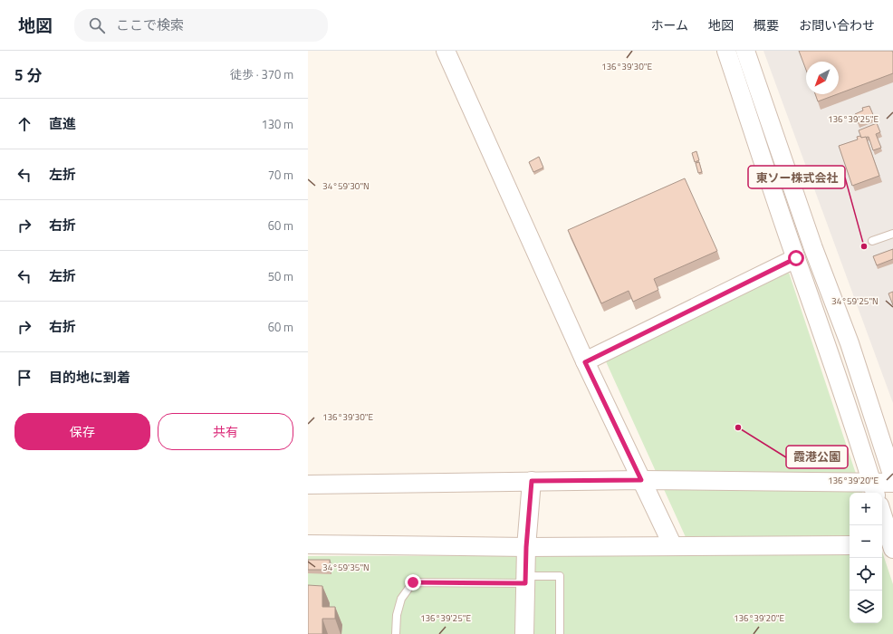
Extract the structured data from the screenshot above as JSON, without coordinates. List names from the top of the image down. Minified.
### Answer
{"places":["東ソー株式会社","霞港公園"],"north":"bottom left","page":{"header":"地図","search":"ここで検索","nav":["ホーム","地図","概要","お問い合わせ"],"heading":["5 分","徒歩 · 370 m"],"list":[["直進","130 m"],["左折","70 m"],["右折","60 m"],["左折","50 m"],["右折","60 m"],"目的地に到着"],"buttons":["保存","共有"],"map_buttons":["+","−"]},"coordinates":["136°39'30\"E","136°39'25\"E","34°59'30\"N","34°59'25\"N","136°39'20\"E","34°59'35\"N"]}
